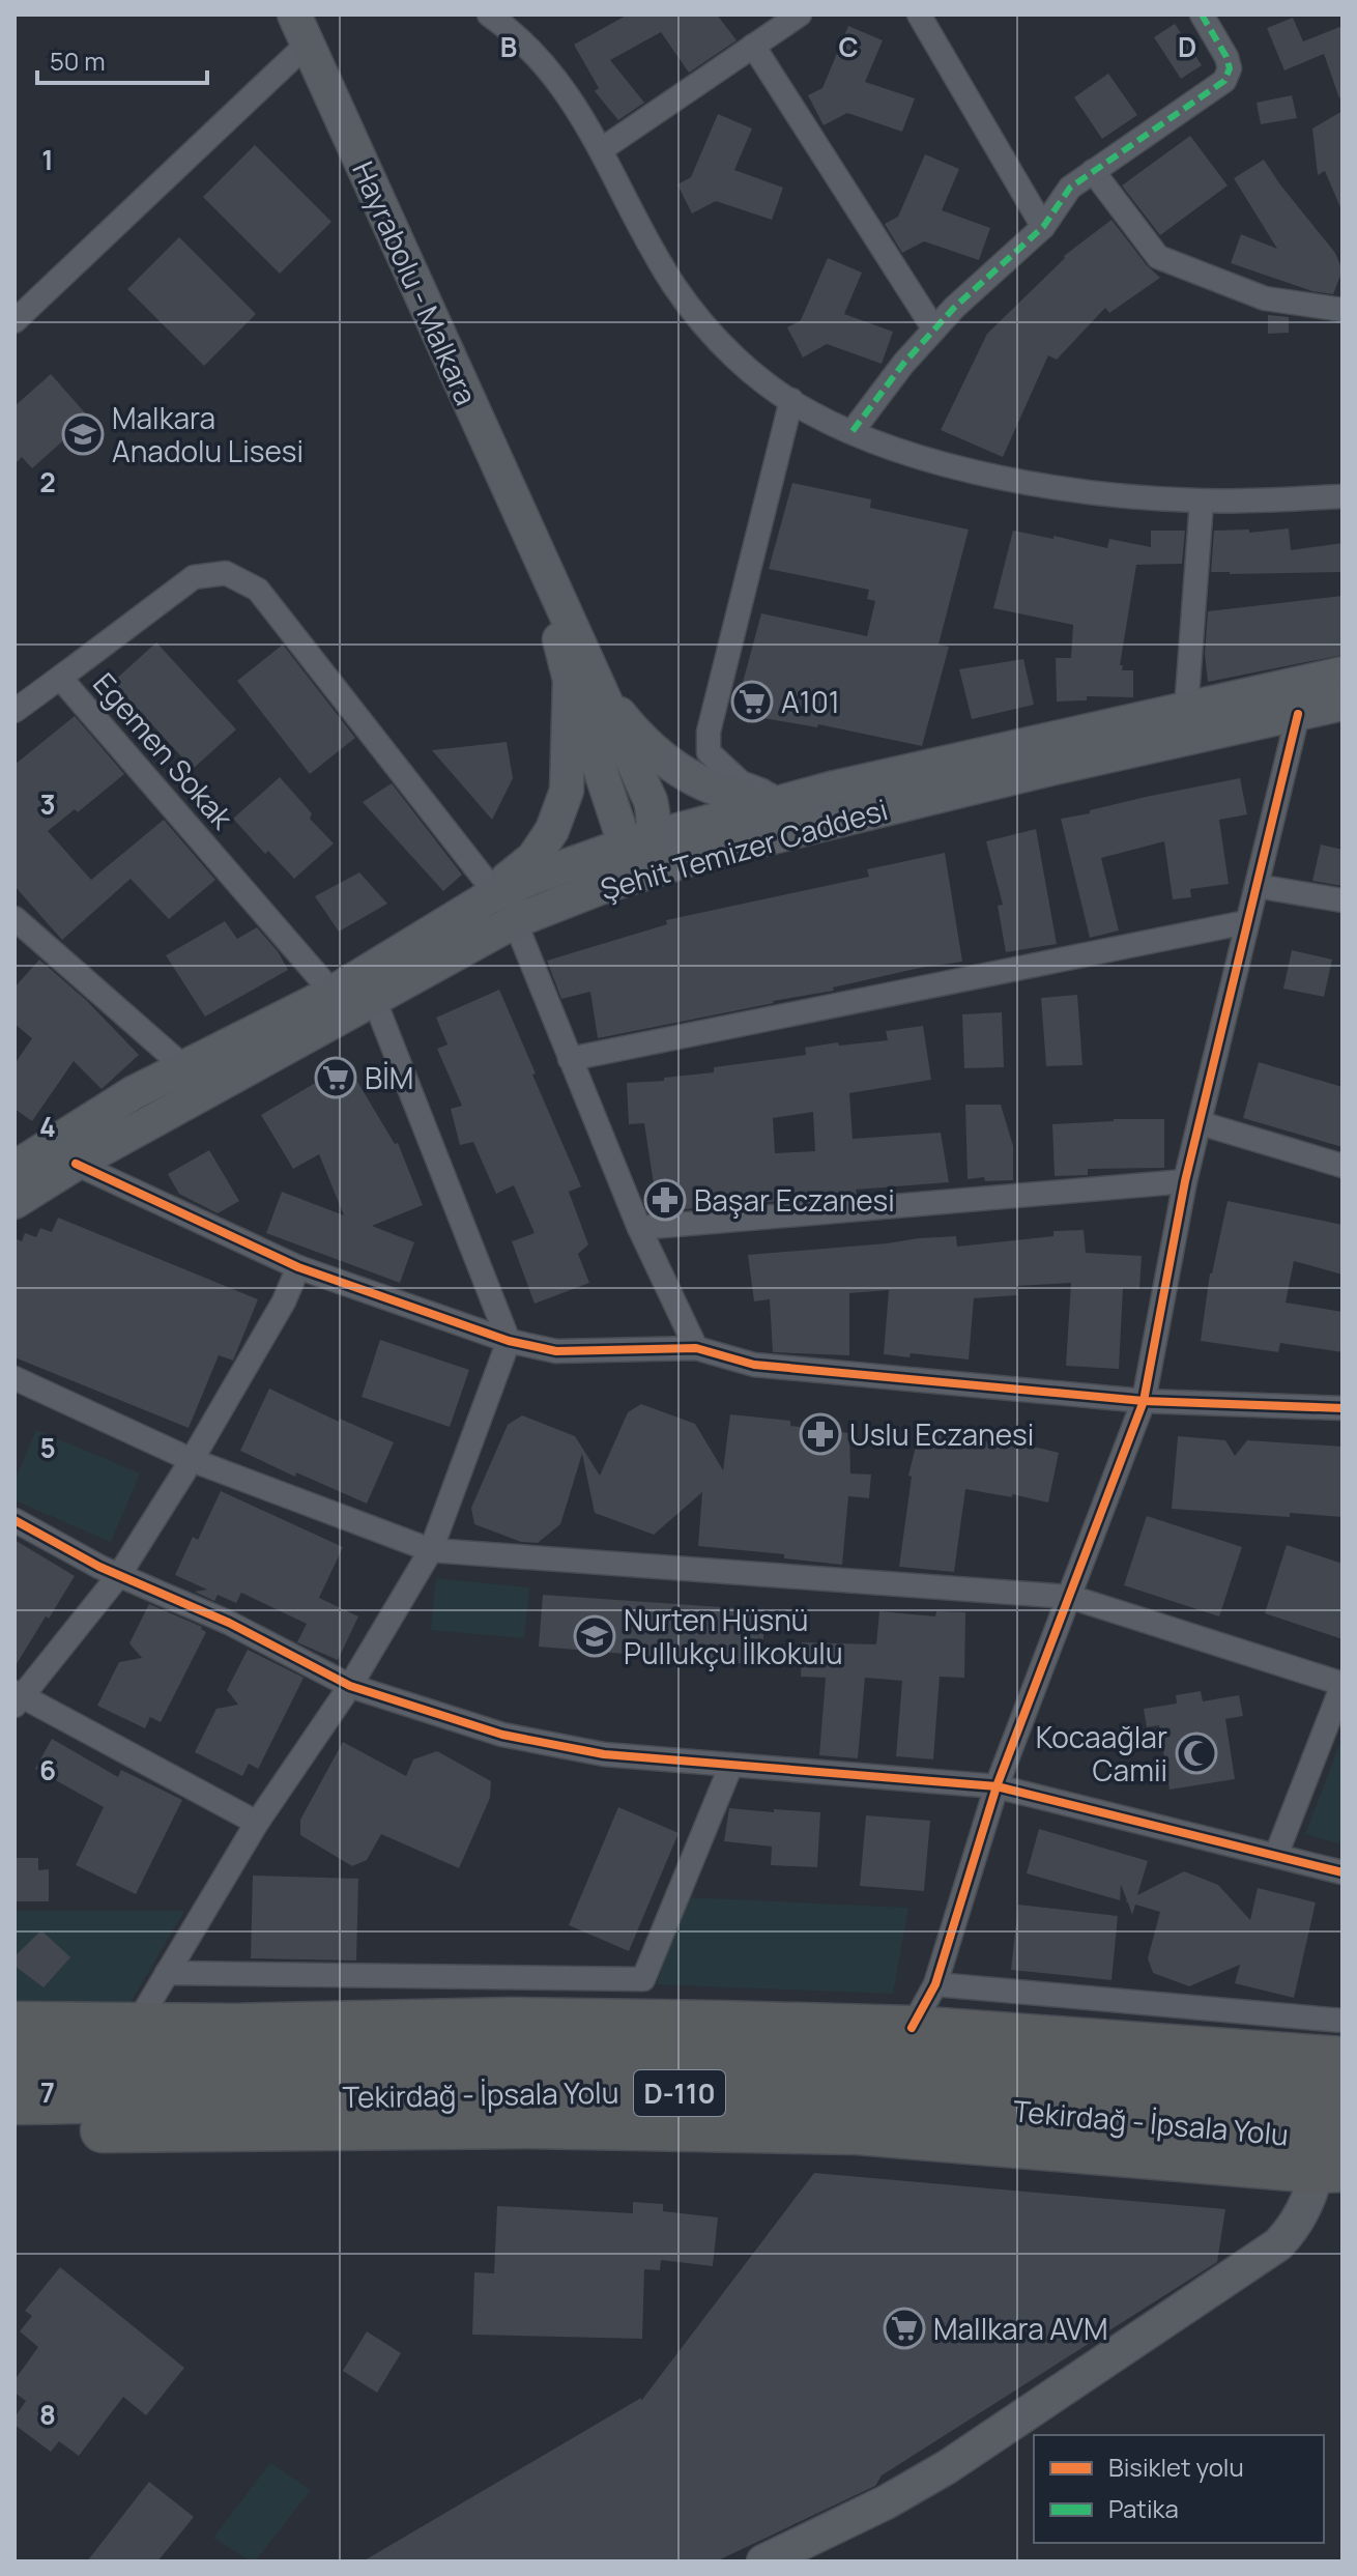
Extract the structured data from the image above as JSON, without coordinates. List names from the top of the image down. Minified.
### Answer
{"streets":{"highway":["D-110","Tekirdağ - İpsala Yolu"],"main road":["Hayrabolu - Malkara","Şehit Temizer Caddesi"],"street":["Egemen Sokak"]},"crossings":[["Egemen Sokak","Şehit Temizer Caddesi"]],"places":{"school or university":["Malkara Anadolu Lisesi","Nurten Hüsnü Pullukçu İlkokulu"],"supermarket":["A101","BİM","Mallkara AVM"],"pharmacy":["Başar Eczanesi","Uslu Eczanesi"],"mosque":["Kocaağlar Camii"]},"legend":["Bisiklet yolu","Patika"],"scale_bar":"50 m","grid":{"columns":["B","C","D"],"rows":["1","2","3","4","5","6","7","8"]}}
